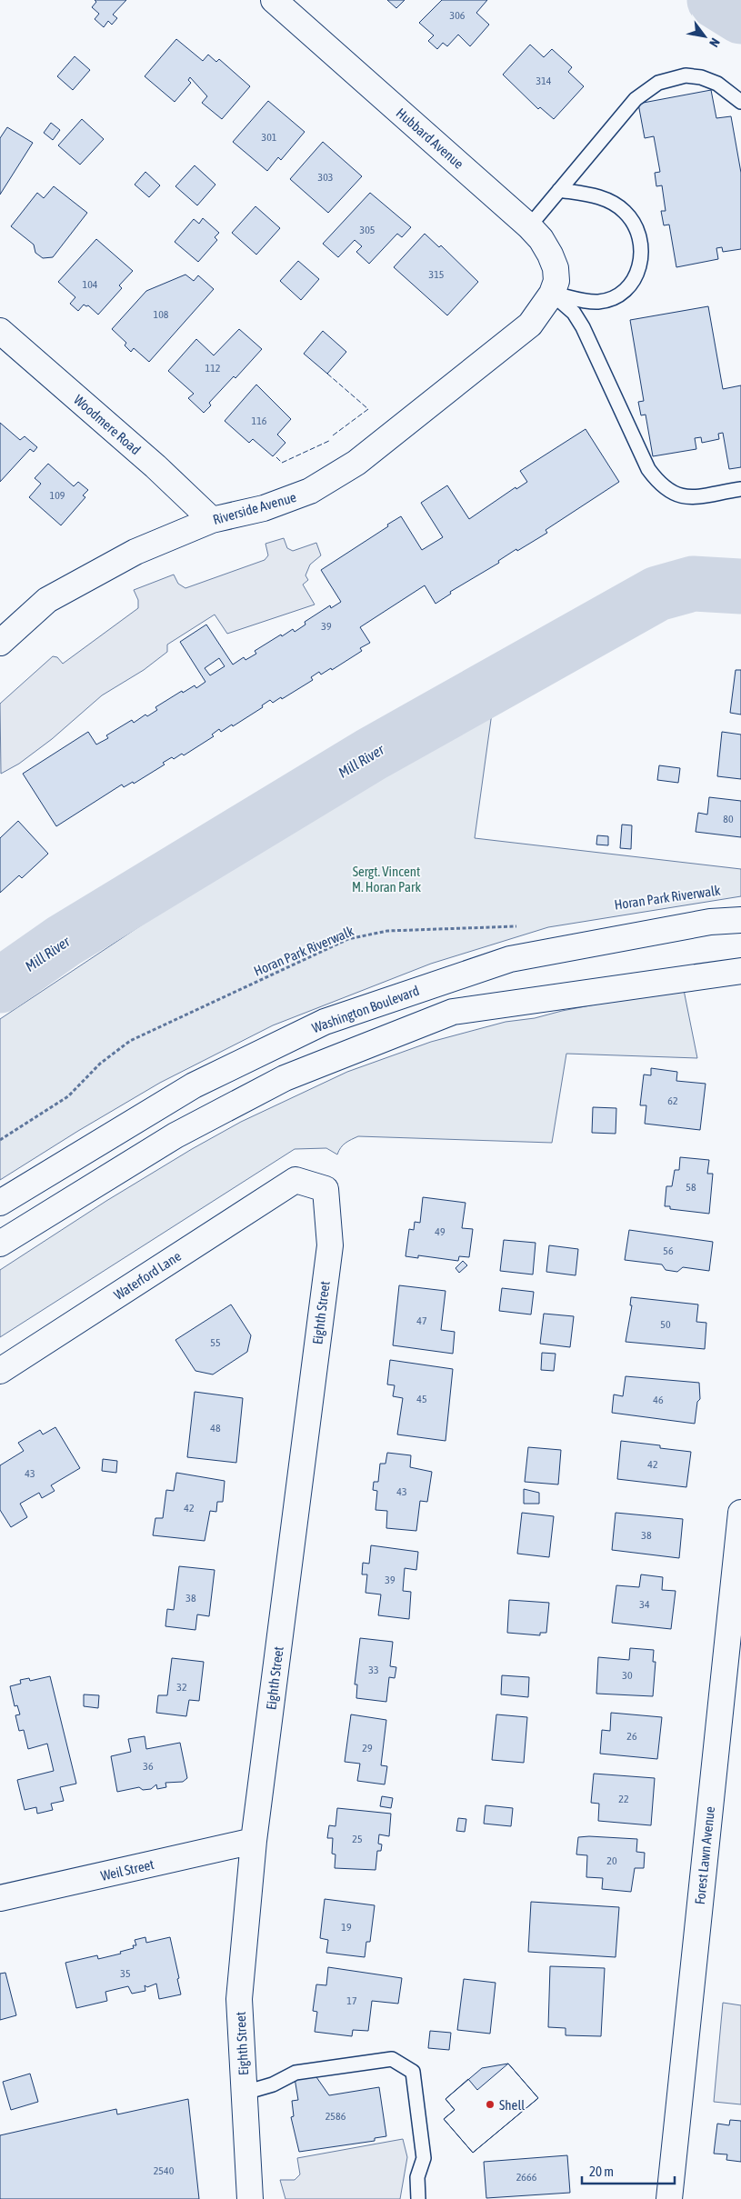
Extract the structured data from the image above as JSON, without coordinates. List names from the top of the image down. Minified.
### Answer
{"streets":{"street":["Hubbard Avenue","Woodmere Road","Riverside Avenue","Washington Boulevard","Waterford Lane","Eighth Street","Forest Lawn Avenue","Weil Street"],"path":["Horan Park Riverwalk"]},"crossings":[["Hubbard Avenue","Riverside Avenue"],["Woodmere Road","Riverside Avenue"],["Waterford Lane","Eighth Street"],["Eighth Street","Weil Street"]],"water":["Mill River"],"parks":["Sergt. Vincent M. Horan Park"],"places":["Shell"],"house_numbers":["306","314","301","303","305","315","104","108","112","116","109","39","80","62","58","49","56","47","50","55","45","46","48","42","43","43","42","38","39","38","34","33","30","32","26","29","36","22","25","20","19","35","17","2586","2540","2666"],"scale_bar":"20 m","north":"bottom right"}
